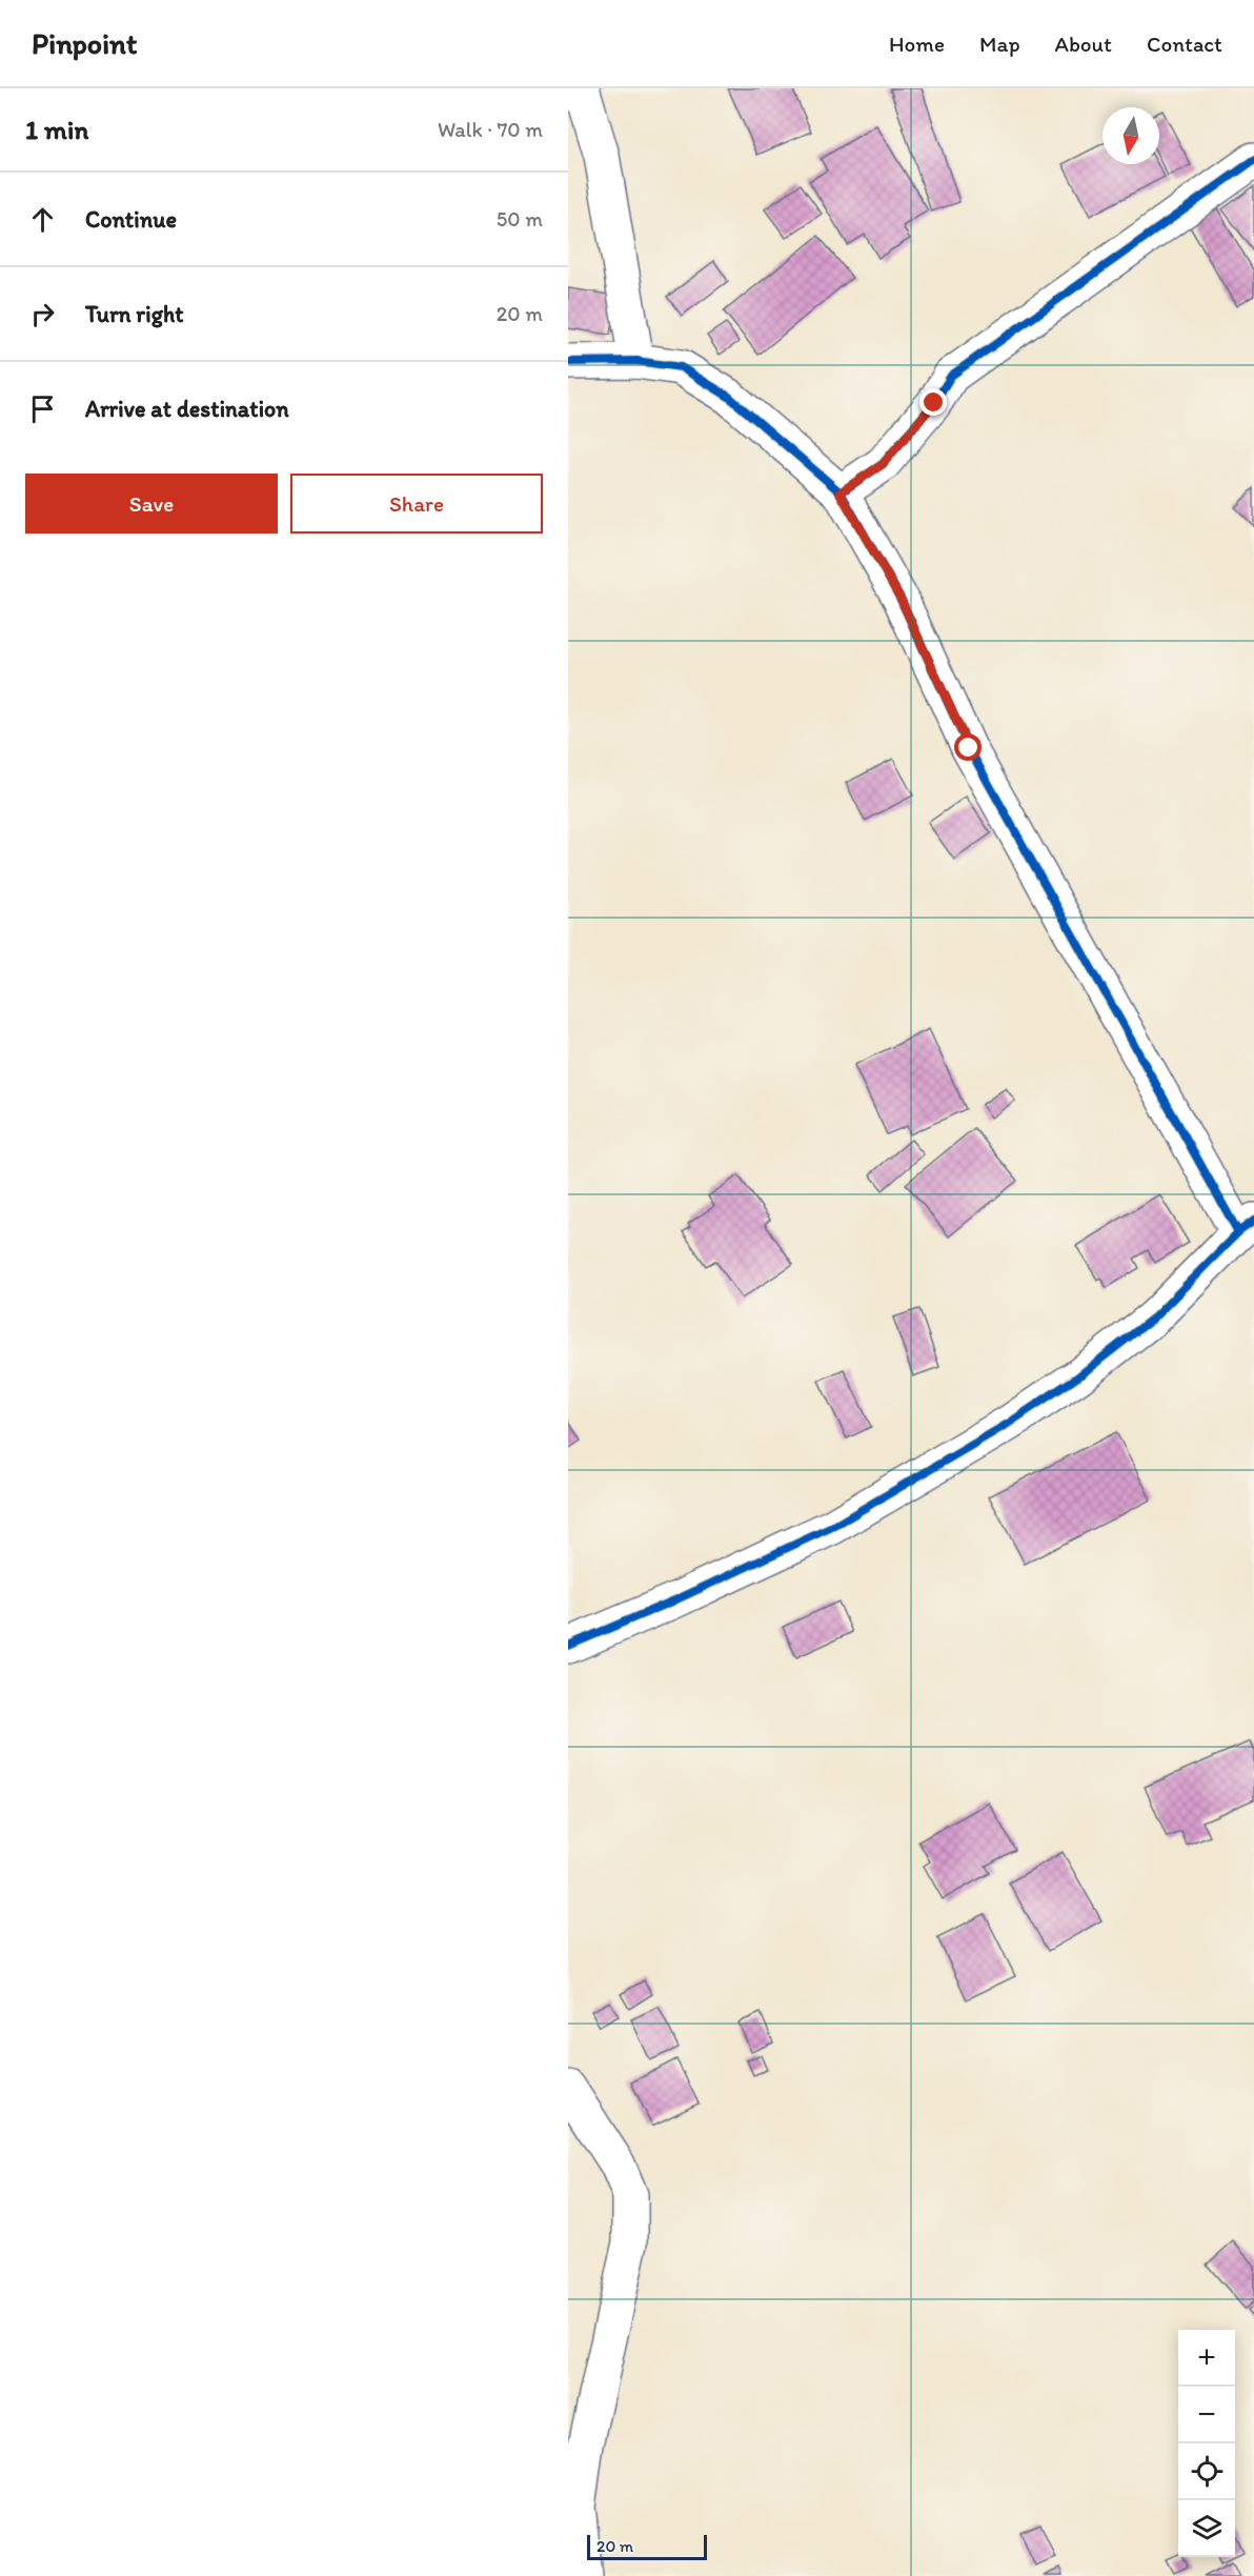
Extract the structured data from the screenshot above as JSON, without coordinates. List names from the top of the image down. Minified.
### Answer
{"scale_bar":"20 m","north":"bottom","page":{"header":"Pinpoint","nav":["Home","Map","About","Contact"],"heading":["1 min","Walk · 70 m"],"list":[["Continue","50 m"],["Turn right","20 m"],"Arrive at destination"],"buttons":["Save","Share"],"map_buttons":["+","−"],"scale":"20 m"}}
